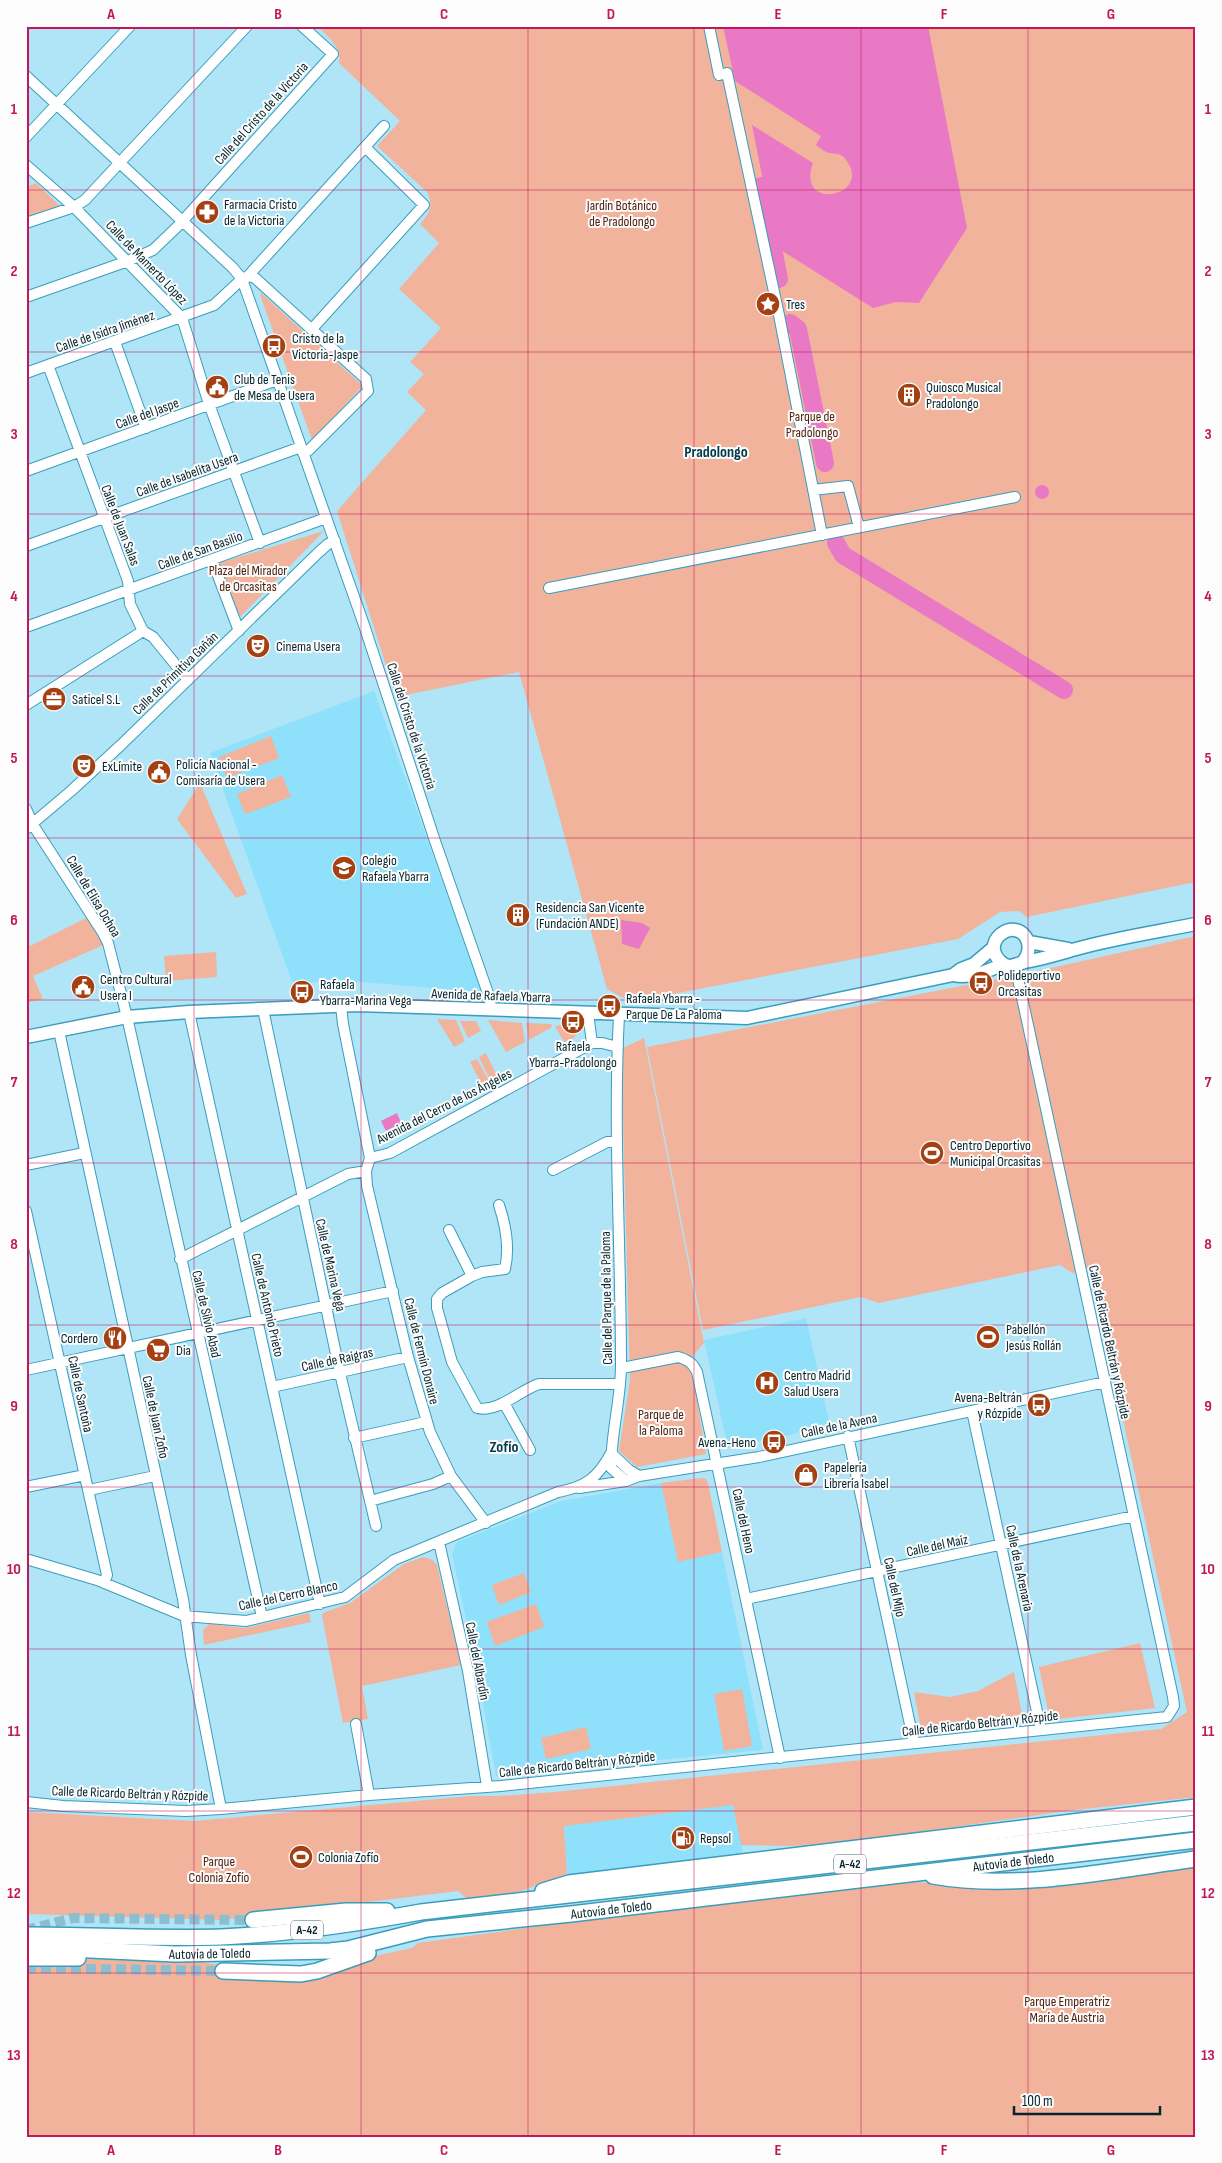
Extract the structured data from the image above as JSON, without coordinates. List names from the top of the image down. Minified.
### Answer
{"streets":{"highway":["Autovía de Toledo","A-42"],"main road":["Avenida de Rafaela Ybarra"],"street":["Calle del Cristo de la Victoria","Calle de Mamerto López","Calle de Isidra Jiménez","Calle del Jaspe","Calle de Isabelita Usera","Calle de Juan Salas","Calle de San Basilio","Calle de Primitiva Gañán","Calle de Elisa Ochoa","Avenida del Cerro de los Ángeles","Calle de Marina Vega","Calle del Parque de la Paloma","Calle de Antonio Prieto","Calle de Silvio Abad","Calle de Ricardo Beltrán y Rózpide","Calle de Fermín Donaire","Calle de Raigras","Calle de Santoña","Calle de Juan Zofio","Calle de la Avena","Calle del Heno","Calle del Maíz","Calle de la Arenaria","Calle del Mijo","Calle del Cerro Blanco","Calle del Albardín"]},"crossings":[["Calle del Cristo de la Victoria","Calle de Isidra Jiménez"],["Calle del Cristo de la Victoria","Calle del Jaspe"],["Calle del Cristo de la Victoria","Calle de Isabelita Usera"],["Calle del Cristo de la Victoria","Calle de San Basilio"],["Calle del Cristo de la Victoria","Calle de Primitiva Gañán"],["Calle del Cristo de la Victoria","Avenida de Rafaela Ybarra"],["Calle de Mamerto López","Calle de Isidra Jiménez"],["Calle de Mamerto López","Calle del Jaspe"],["Calle de Mamerto López","Calle de Isabelita Usera"],["Calle de Mamerto López","Calle de San Basilio"],["Calle de Isidra Jiménez","Calle de Juan Salas"],["Calle del Jaspe","Calle de Juan Salas"],["Calle de Isabelita Usera","Calle de Juan Salas"],["Calle de Juan Salas","Calle de San Basilio"],["Calle de Juan Salas","Calle de Primitiva Gañán"],["Calle de Primitiva Gañán","Calle de Elisa Ochoa"],["Calle de Elisa Ochoa","Avenida de Rafaela Ybarra"],["Calle de Elisa Ochoa","Calle de Silvio Abad"],["Avenida de Rafaela Ybarra","Calle de Marina Vega"],["Avenida de Rafaela Ybarra","Calle del Parque de la Paloma"],["Avenida de Rafaela Ybarra","Calle de Antonio Prieto"],["Avenida de Rafaela Ybarra","Calle de Silvio Abad"],["Avenida de Rafaela Ybarra","Calle de Ricardo Beltrán y Rózpide"],["Avenida de Rafaela Ybarra","Calle de Juan Zofio"],["Avenida del Cerro de los Ángeles","Calle de Fermín Donaire"],["Calle de Marina Vega","Calle de Raigras"],["Calle del Parque de la Paloma","Calle de Fermín Donaire"],["Calle del Parque de la Paloma","Calle de la Avena"],["Calle del Parque de la Paloma","Calle del Heno"],["Calle del Parque de la Paloma","Calle del Cerro Blanco"],["Calle de Antonio Prieto","Calle de Raigras"],["Calle de Antonio Prieto","Calle del Cerro Blanco"],["Calle de Silvio Abad","Calle del Cerro Blanco"],["Calle de Ricardo Beltrán y Rózpide","Calle de Juan Zofio"],["Calle de Ricardo Beltrán y Rózpide","Calle de la Avena"],["Calle de Ricardo Beltrán y Rózpide","Calle del Heno"],["Calle de Ricardo Beltrán y Rózpide","Calle del Maíz"],["Calle de Ricardo Beltrán y Rózpide","Calle de la Arenaria"],["Calle de Ricardo Beltrán y Rózpide","Calle del Mijo"],["Calle de Ricardo Beltrán y Rózpide","Calle del Albardín"],["Calle de Fermín Donaire","Calle de Raigras"],["Calle de Fermín Donaire","Calle del Cerro Blanco"],["Calle de Santoña","Calle del Cerro Blanco"],["Calle de Juan Zofio","Calle del Cerro Blanco"],["Calle de la Avena","Calle del Heno"],["Calle de la Avena","Calle de la Arenaria"],["Calle de la Avena","Calle del Mijo"],["Calle del Heno","Calle del Maíz"],["Calle del Maíz","Calle de la Arenaria"],["Calle del Maíz","Calle del Mijo"],["Calle del Cerro Blanco","Calle del Albardín"]],"districts":["Pradolongo","Zofío"],"parks":["Jardín Botánico de Pradolongo","Parque de Pradolongo","Plaza del Mirador de Orcasitas","Parque de la Paloma","Parque Colonia Zofío","Parque Emperatriz María de Austria"],"places":{"pharmacy":["Farmacia Cristo de la Victoria"],"place":["Tres"],"bus stop":["Cristo de la Victoria-Jaspe","Polideportivo Orcasitas","Rafaela Ybarra-Marina Vega","Rafaela Ybarra - Parque De La Paloma","Rafaela Ybarra-Pradolongo","Avena-Beltrán y Rózpide","Avena-Heno"],"public building":["Club de Tenis de Mesa de Usera","Policía Nacional - Comisaría de Usera","Centro Cultural Usera I"],"building":["Quiosco Musical Pradolongo","Residencia San Vicente (Fundación ANDE)"],"theatre":["Cinema Usera","ExLímite"],"office":["Saticel S.L"],"school or university":["Colegio Rafaela Ybarra"],"sports":["Centro Deportivo Municipal Orcasitas","Pabellón Jesús Rollán","Colonia Zofío"],"restaurant":["Cordero"],"supermarket":["Dia"],"hospital":["Centro Madrid Salud Usera"],"shop":["Papelería Librería Isabel"],"fuel station":["Repsol"]},"scale_bar":"100 m","grid":{"columns":["A","B","C","D","E","F","G"],"rows":["1","2","3","4","5","6","7","8","9","10","11","12","13"]}}
